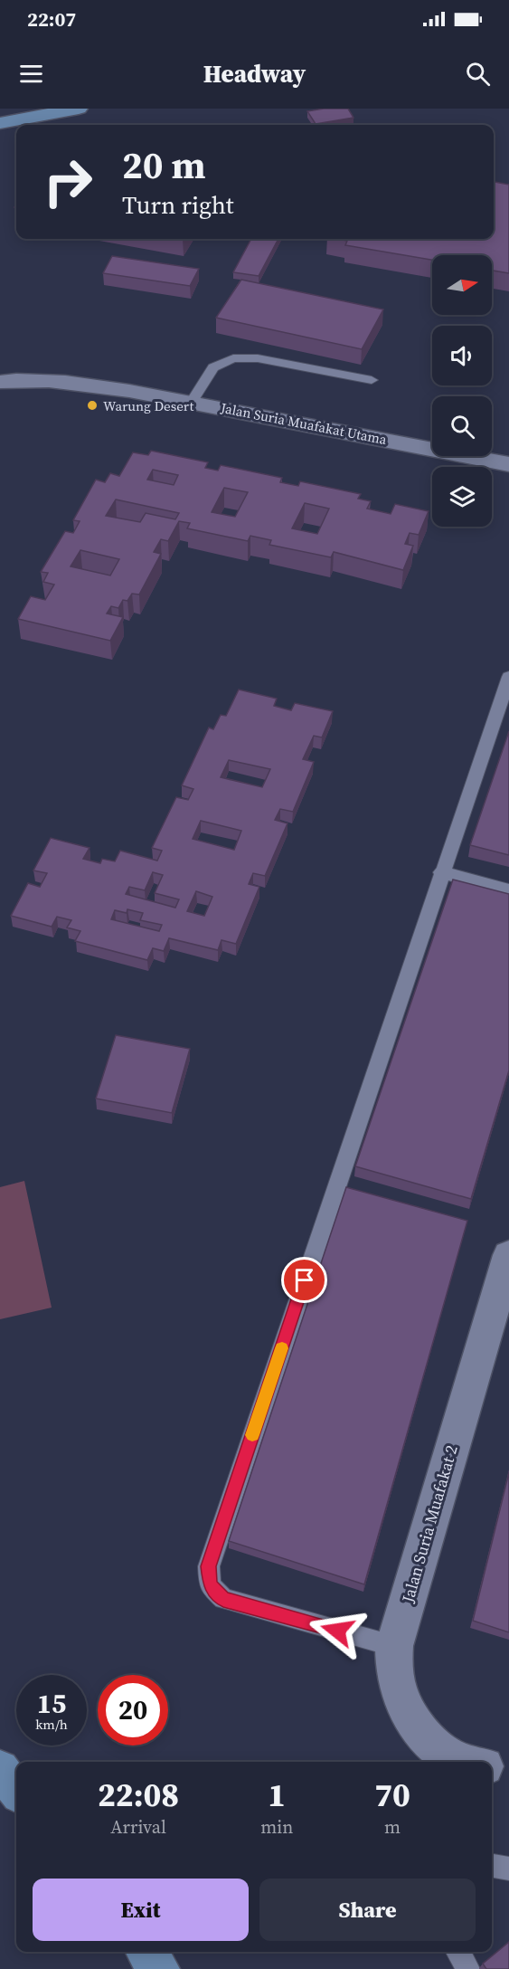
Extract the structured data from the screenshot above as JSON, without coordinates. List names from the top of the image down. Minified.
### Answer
{"streets":{"street":["Jalan Suria Muafakat Utama","Jalan Suria Muafakat 2"]},"places":["Warung Desert"],"north":"right","page":{"status":"22:07","header":"Headway","turn":["20 m","Turn right"],"speed":"15 km/h","limit":"20","eta":["22:08","Arrival","1","min","70","m"],"buttons":["Exit","Share"]}}
